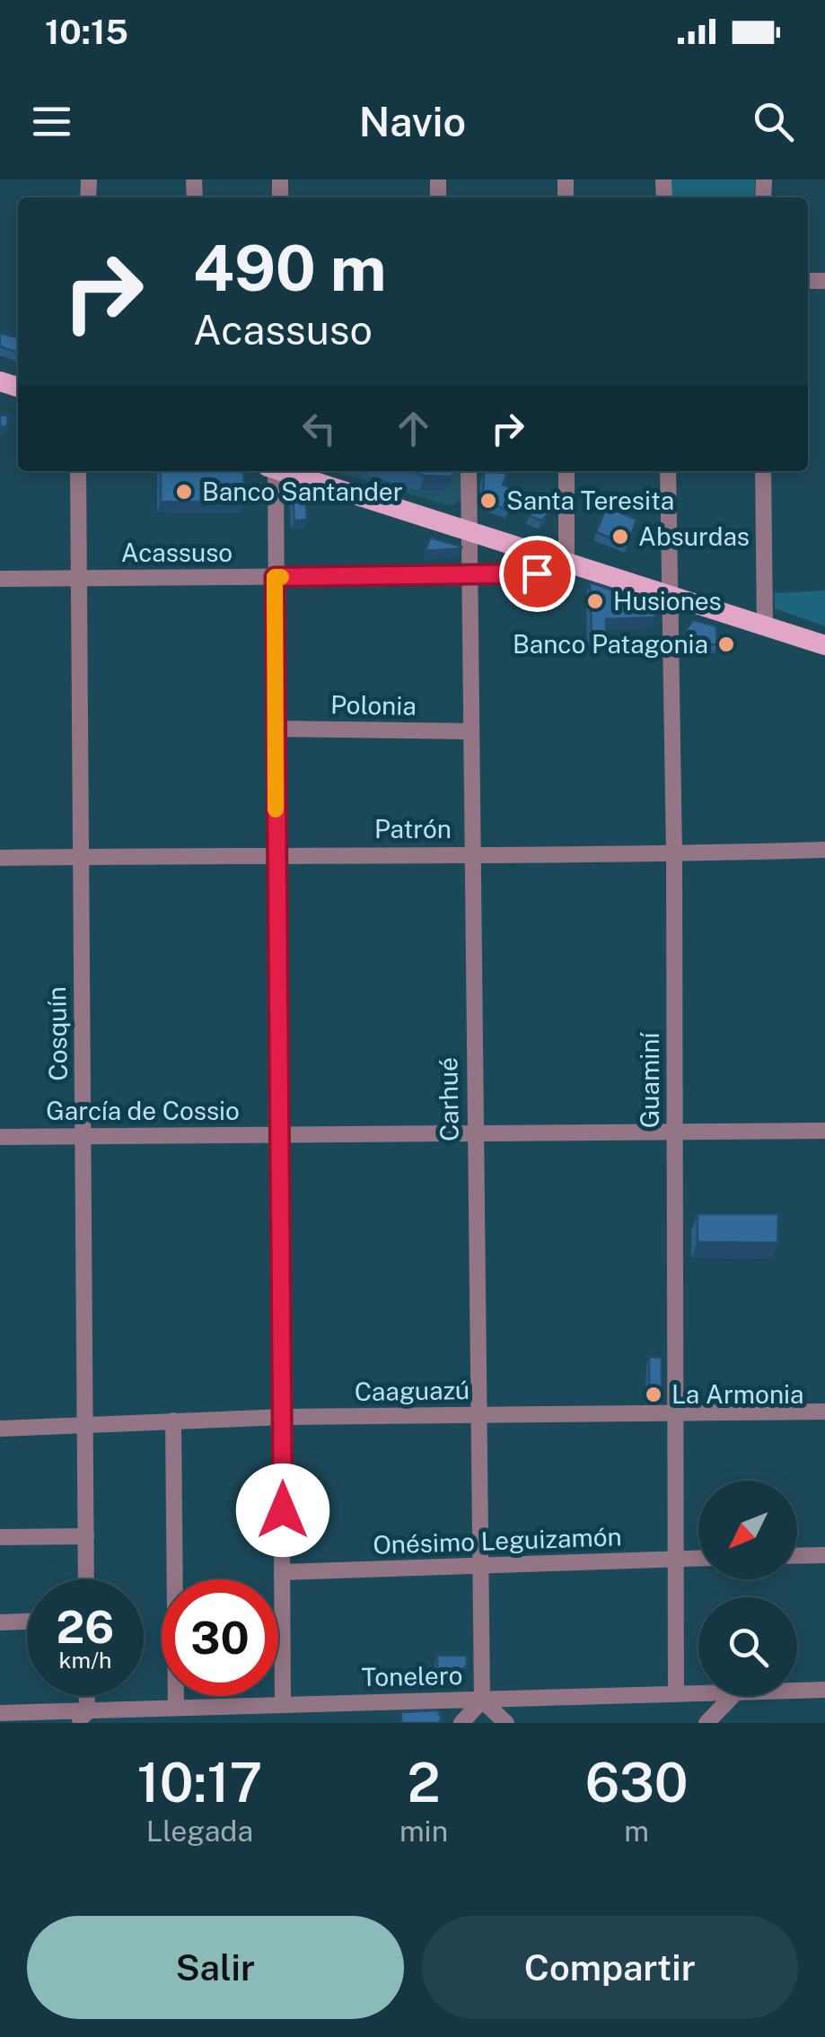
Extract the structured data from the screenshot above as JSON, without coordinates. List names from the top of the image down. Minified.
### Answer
{"streets":{"street":["Acassuso","Polonia","Patrón","Cosquín","Guaminí","Carhué","García de Cossio","Caaguazú","Onésimo Leguizamón","Tonelero"]},"crossings":[["Acassuso","Cosquín"],["Acassuso","Carhué"],["Polonia","Carhué"],["Patrón","Cosquín"],["Patrón","Guaminí"],["Patrón","Carhué"],["Cosquín","García de Cossio"],["Cosquín","Caaguazú"],["Guaminí","García de Cossio"],["Guaminí","Caaguazú"],["Guaminí","Onésimo Leguizamón"],["Guaminí","Tonelero"],["Carhué","García de Cossio"],["Carhué","Caaguazú"],["Carhué","Onésimo Leguizamón"],["Carhué","Tonelero"]],"places":["Banco Santander","Santa Teresita","Absurdas","Husiones","Banco Patagonia","La Armonia"],"north":"bottom left","page":{"status":"10:15","header":"Navio","turn":["490 m","Acassuso"],"speed":"26 km/h","limit":"30","eta":["10:17","Llegada","2","min","630","m"],"buttons":["Salir","Compartir"]}}
